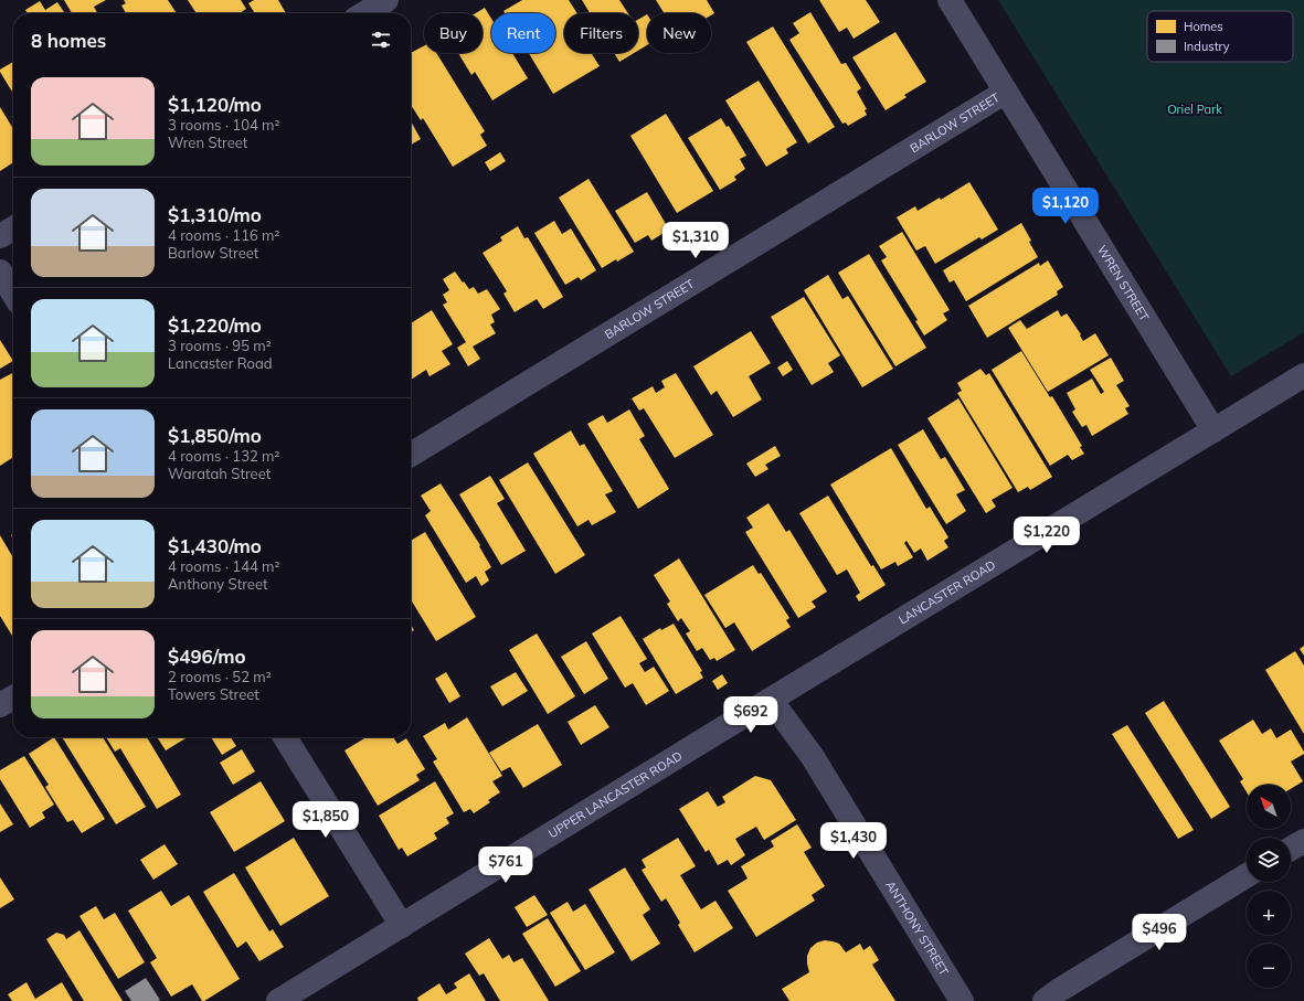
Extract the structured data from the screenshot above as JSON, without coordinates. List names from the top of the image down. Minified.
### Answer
{"streets":{"street":["BARLOW STREET","WREN STREET","LANCASTER ROAD","UPPER LANCASTER ROAD","ANTHONY STREET"]},"crossings":[["BARLOW STREET","WREN STREET"],["WREN STREET","LANCASTER ROAD"],["LANCASTER ROAD","UPPER LANCASTER ROAD"],["LANCASTER ROAD","ANTHONY STREET"],["UPPER LANCASTER ROAD","ANTHONY STREET"]],"parks":["Oriel Park"],"legend":["Homes","Industry"],"north":"top left","page":{"chip":["Buy","Rent","Filters","New"],"heading":"8 homes","list":[{"name":"$1,120/mo","note":"3 rooms · 104 m² · Wren Street"},{"name":"$1,310/mo","note":"4 rooms · 116 m² · Barlow Street"},{"name":"$1,220/mo","note":"3 rooms · 95 m² · Lancaster Road"},{"name":"$1,850/mo","note":"4 rooms · 132 m² · Waratah Street"},{"name":"$1,430/mo","note":"4 rooms · 144 m² · Anthony Street"},{"name":"$496/mo","note":"2 rooms · 52 m² · Towers Street"}],"price":["$1,120","$1,310","$1,220","$692","$1,850","$1,430","$761","$496"],"map_buttons":["+","−"]}}
